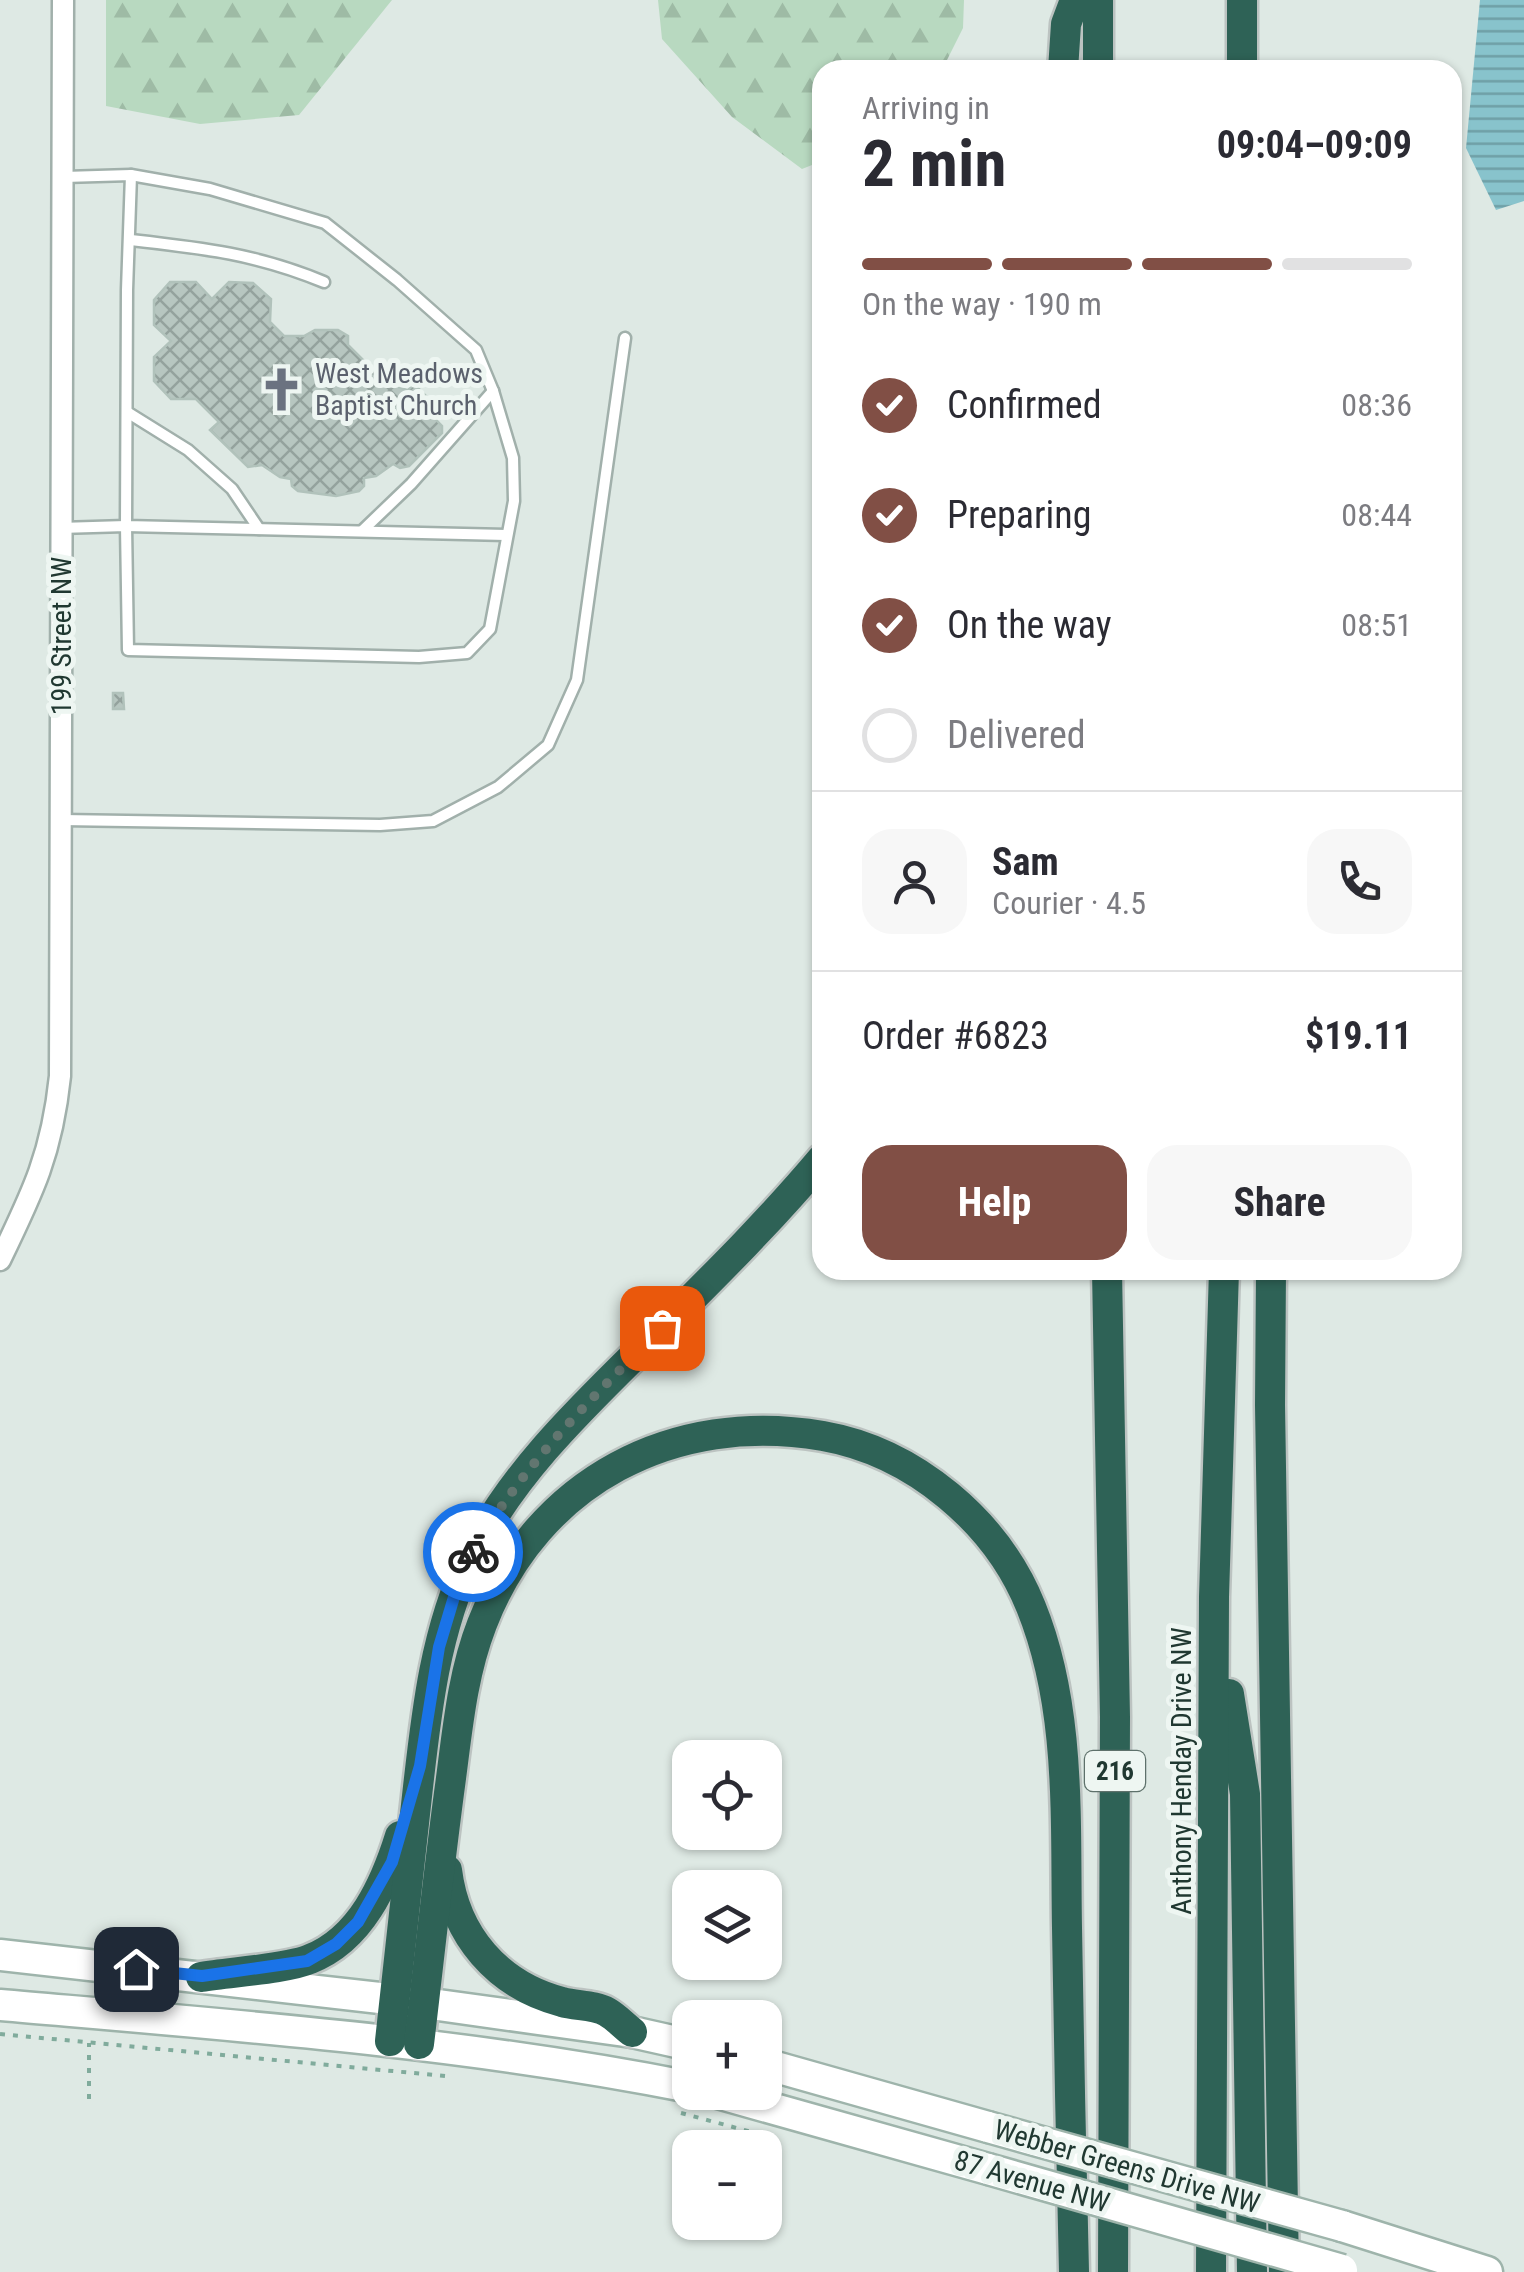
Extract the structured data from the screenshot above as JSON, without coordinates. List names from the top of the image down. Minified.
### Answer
{"streets":{"highway":["216","Anthony Henday Drive NW"],"main road":["Webber Greens Drive NW","87 Avenue NW"],"street":["199 Street NW"]},"places":{"church":["West Meadows Baptist Church"]},"page":{"heading":["2 min","Arriving in","09:04–09:09"],"panel":["Sam","Courier · 4.5","Order #6823","$19.11"],"bar":"On the way · 190 m","list":[["Confirmed","08:36"],["Preparing","08:44"],["On the way","08:51"],"Delivered"],"buttons":["Help","Share"],"map_buttons":["+","−"]}}
